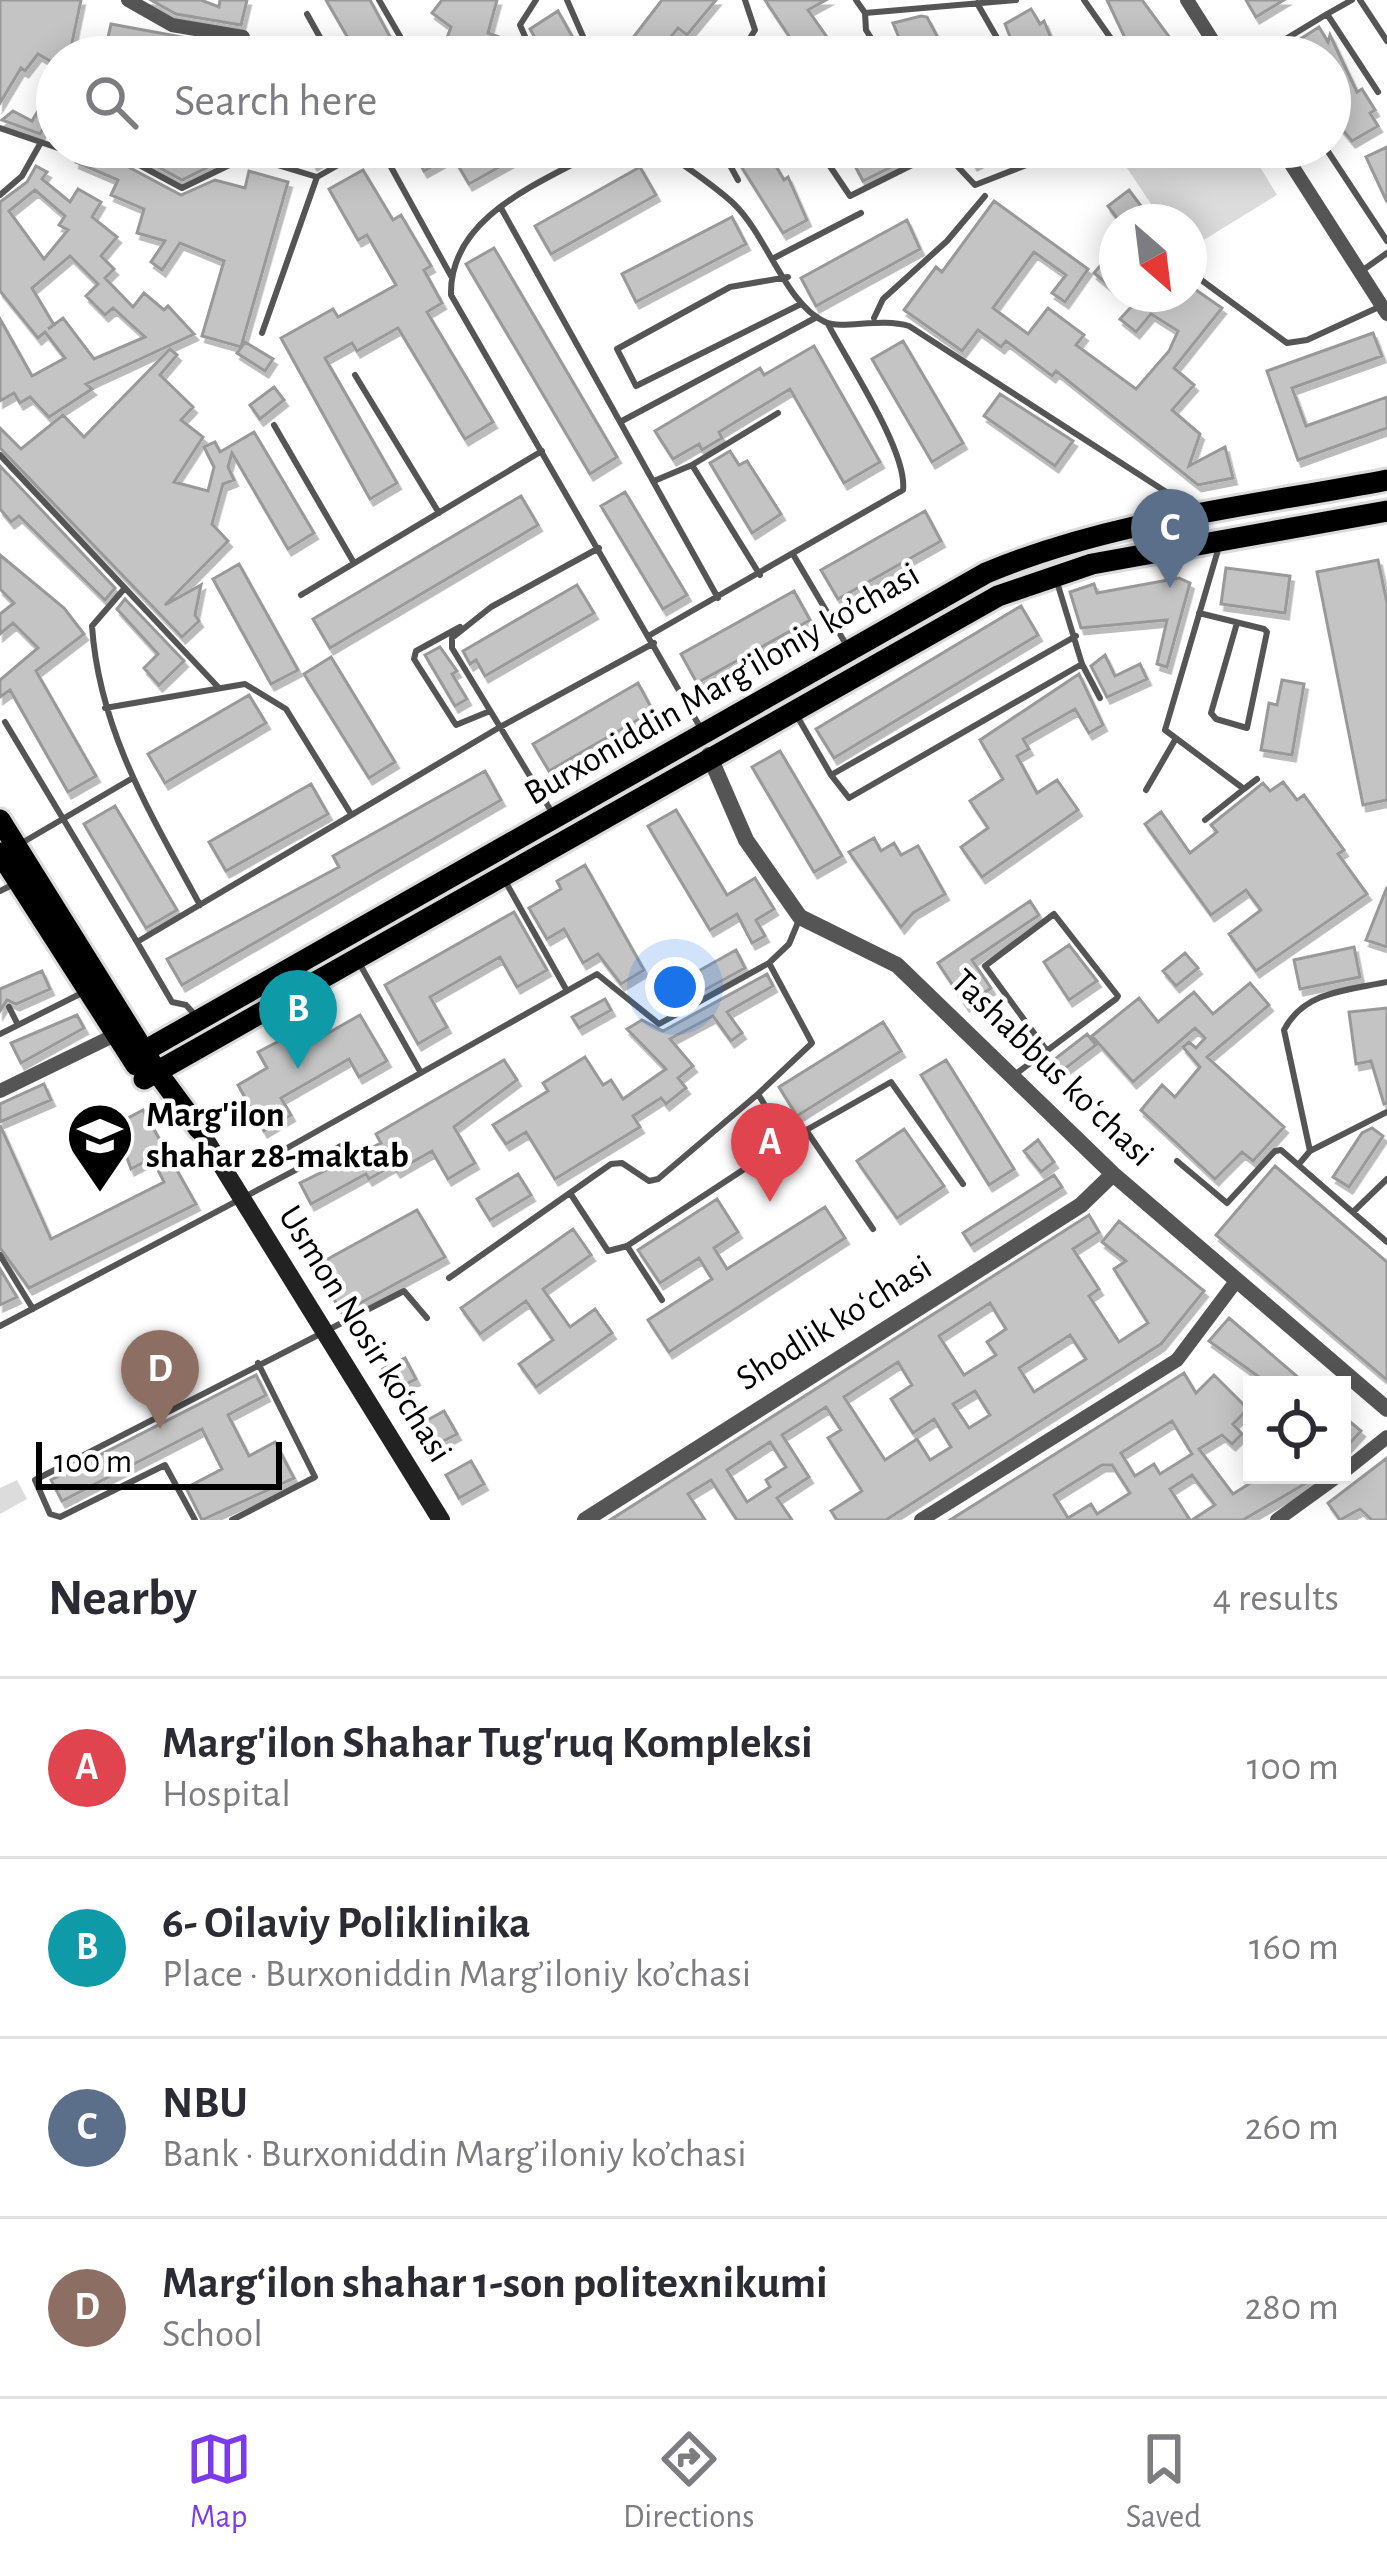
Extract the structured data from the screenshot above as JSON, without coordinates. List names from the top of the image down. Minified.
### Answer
{"streets":{"main road":["Burxoniddin Marg’iloniy ko’chasi","Usmon Nosir ko‘chasi"],"street":["Tashabbus koʻchasi","Shodlik koʻchasi"]},"crossings":[["Burxoniddin Marg’iloniy ko’chasi","Tashabbus koʻchasi"],["Burxoniddin Marg’iloniy ko’chasi","Usmon Nosir ko‘chasi"],["Tashabbus koʻchasi","Shodlik koʻchasi"]],"places":{"school or university":["Marg'ilon shahar 28-maktab"]},"scale_bar":"100 m","north":"bottom right","page":{"search":"Search here","pins":["C","B","A","D"],"scale":"100 m","heading":["Nearby","4 results"],"list":[{"mark":"A","name":"Marg'ilon Shahar Tug'ruq Kompleksi","note":"Hospital","value":"100 m"},{"mark":"B","name":"6- Oilaviy Poliklinika","note":"Place · Burxoniddin Marg’iloniy ko’chasi","value":"160 m"},{"mark":"C","name":"NBU","note":"Bank · Burxoniddin Marg’iloniy ko’chasi","value":"260 m"},{"mark":"D","name":"Margʻilon shahar 1-son politexnikumi","note":"School","value":"280 m"}],"nav":["Map","Directions","Saved"]}}
